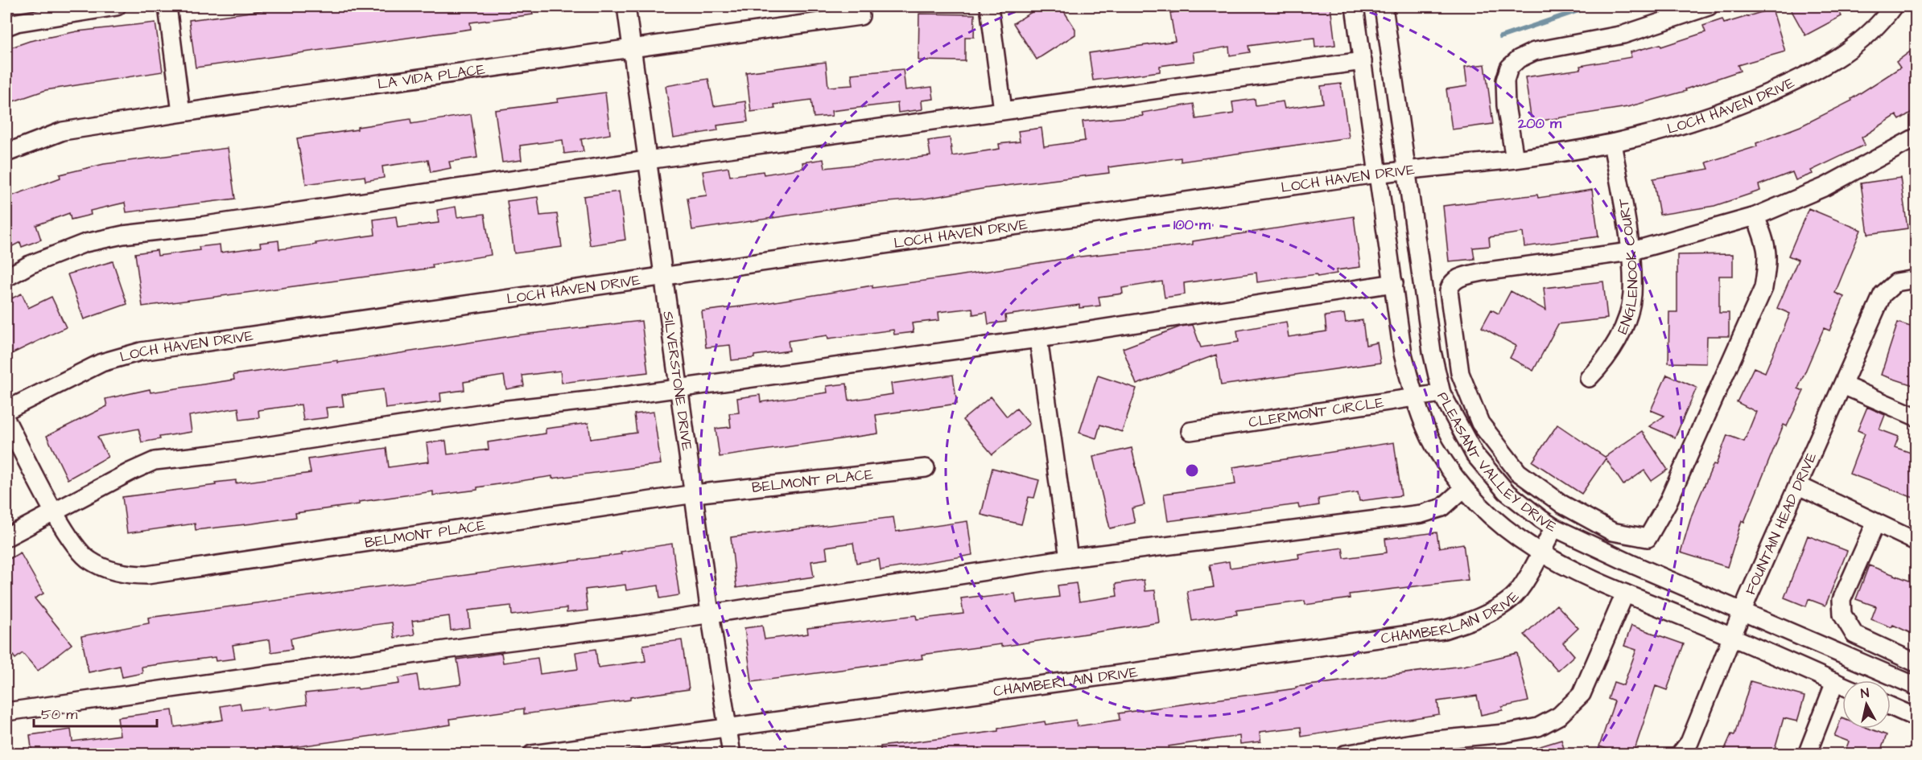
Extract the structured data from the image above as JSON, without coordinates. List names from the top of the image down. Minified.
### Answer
{"streets":{"street":["LA VIDA PLACE","LOCH HAVEN DRIVE","ENGLENOOK COURT","SILVERSTONE DRIVE","CLERMONT CIRCLE","PLEASANT VALLEY DRIVE","BELMONT PLACE","FOUNTAIN HEAD DRIVE","CHAMBERLAIN DRIVE"]},"crossings":[["LA VIDA PLACE","SILVERSTONE DRIVE"],["LOCH HAVEN DRIVE","ENGLENOOK COURT"],["LOCH HAVEN DRIVE","SILVERSTONE DRIVE"],["LOCH HAVEN DRIVE","PLEASANT VALLEY DRIVE"],["SILVERSTONE DRIVE","BELMONT PLACE"],["SILVERSTONE DRIVE","CHAMBERLAIN DRIVE"],["CLERMONT CIRCLE","PLEASANT VALLEY DRIVE"],["PLEASANT VALLEY DRIVE","FOUNTAIN HEAD DRIVE"],["PLEASANT VALLEY DRIVE","CHAMBERLAIN DRIVE"]],"scale_bar":"50 m","north":"top","rings":["200 m","100 m"]}
